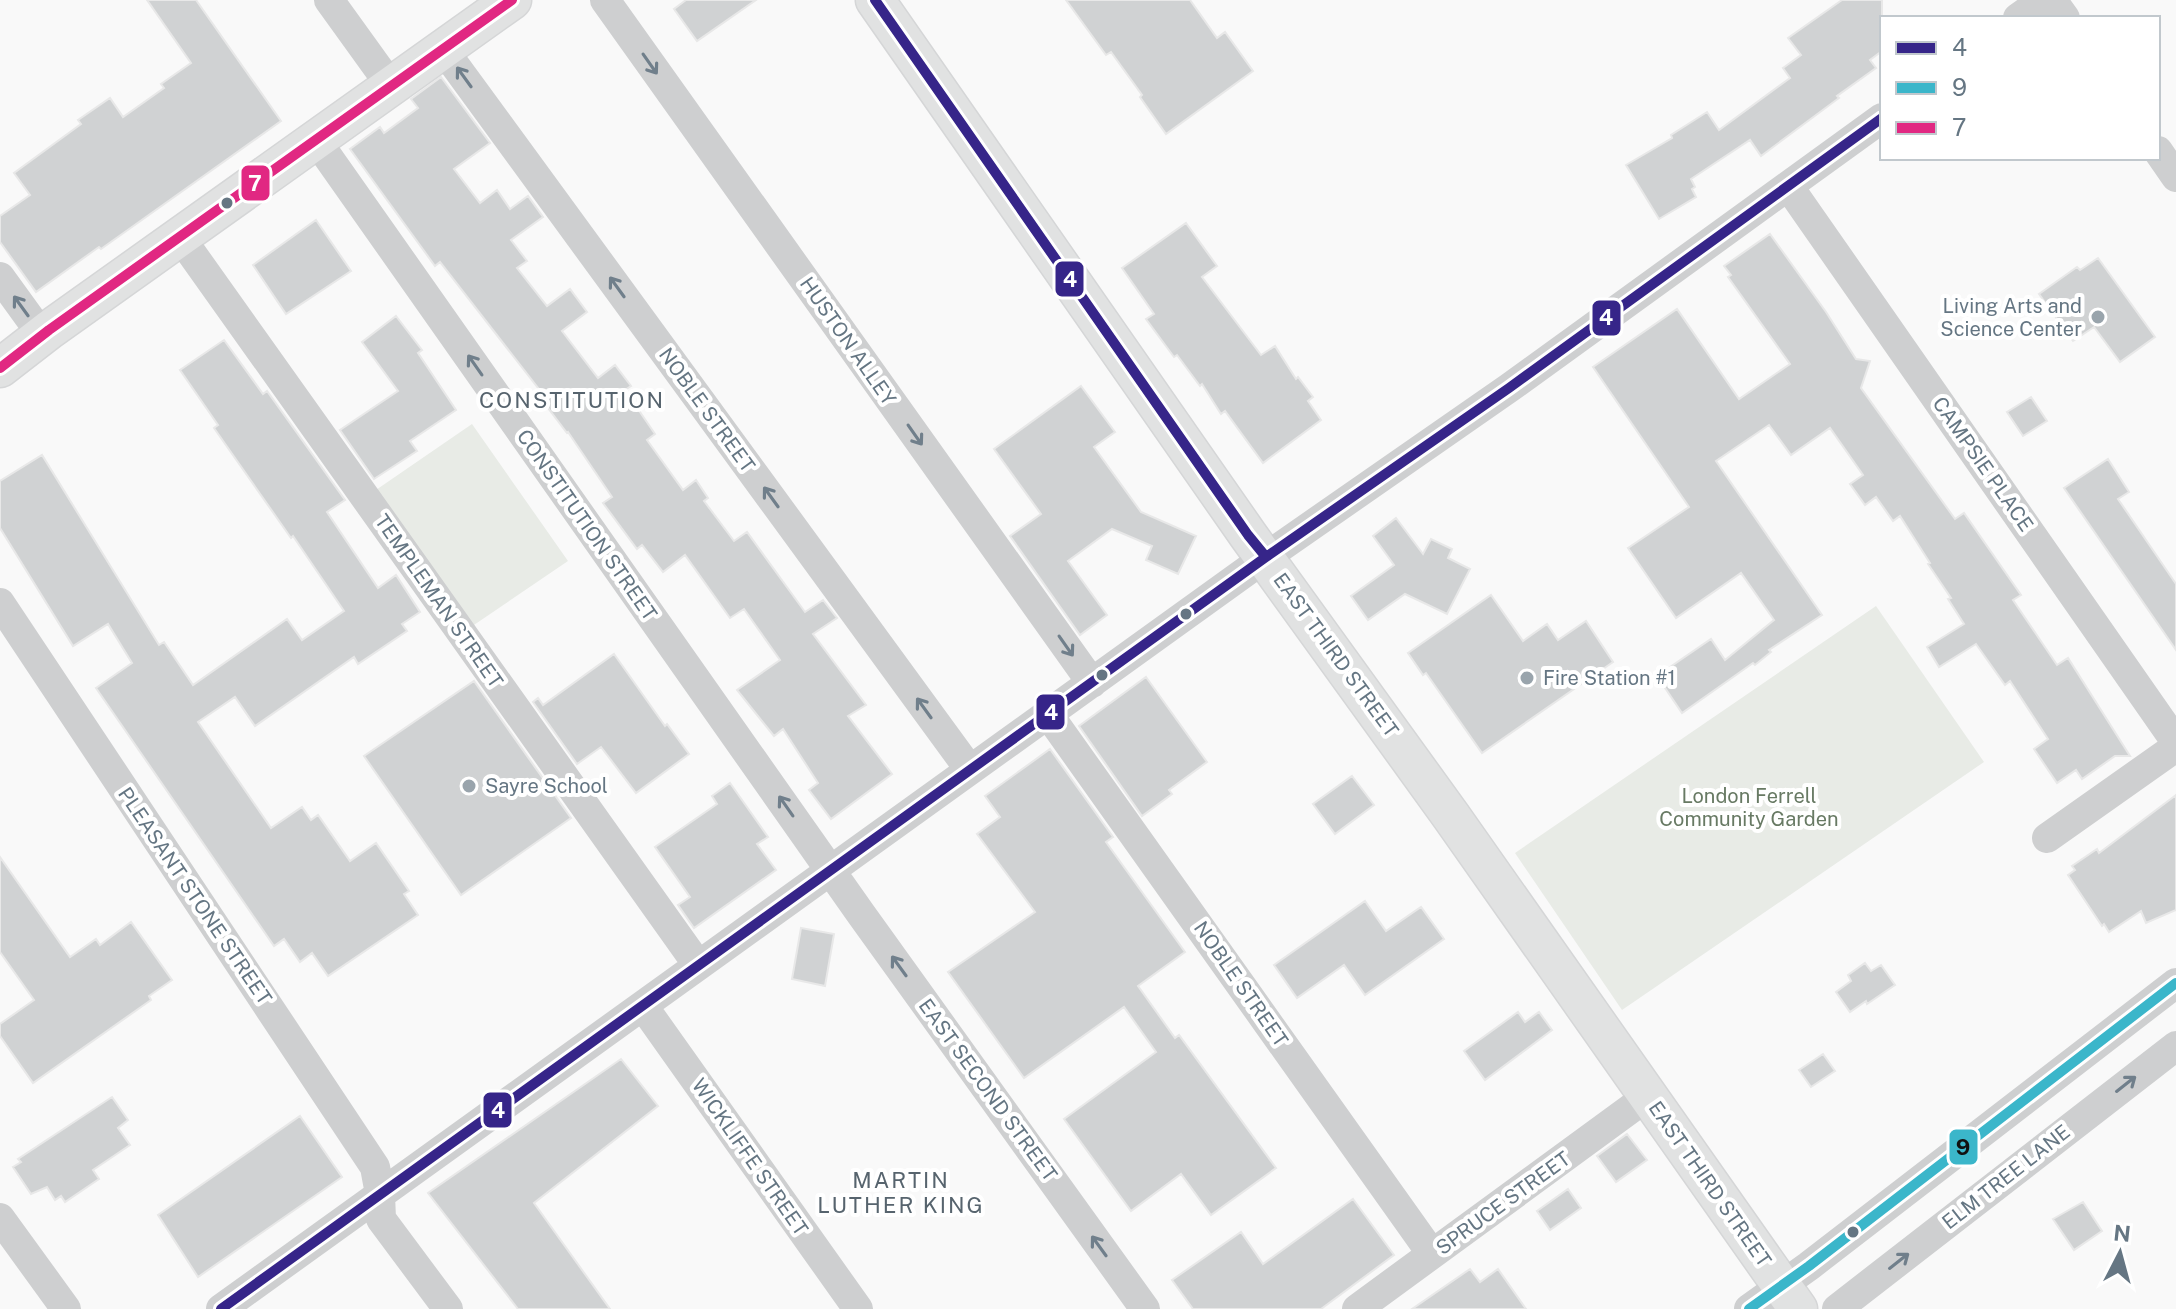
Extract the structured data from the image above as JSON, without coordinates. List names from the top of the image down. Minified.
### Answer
{"streets":{"main road":["EAST THIRD STREET"],"street":["HUSTON ALLEY","NOBLE STREET","CAMPSIE PLACE","CONSTITUTION STREET","TEMPLEMAN STREET","PLEASANT STONE STREET","EAST SECOND STREET","WICKLIFFE STREET","ELM TREE LANE","SPRUCE STREET"]},"crossings":[["NOBLE STREET","SPRUCE STREET"],["CONSTITUTION STREET","EAST SECOND STREET"],["EAST THIRD STREET","SPRUCE STREET"]],"one_way":["HUSTON ALLEY","NOBLE STREET","CONSTITUTION STREET","EAST SECOND STREET"],"districts":["CONSTITUTION","MARTIN LUTHER KING"],"parks":["London Ferrell Community Garden"],"places":["Living Arts and Science Center","Fire Station #1","Sayre School"],"lines":["transit line 4","transit line 7","transit line 9"],"legend":["4","9","7"],"north":"top"}
